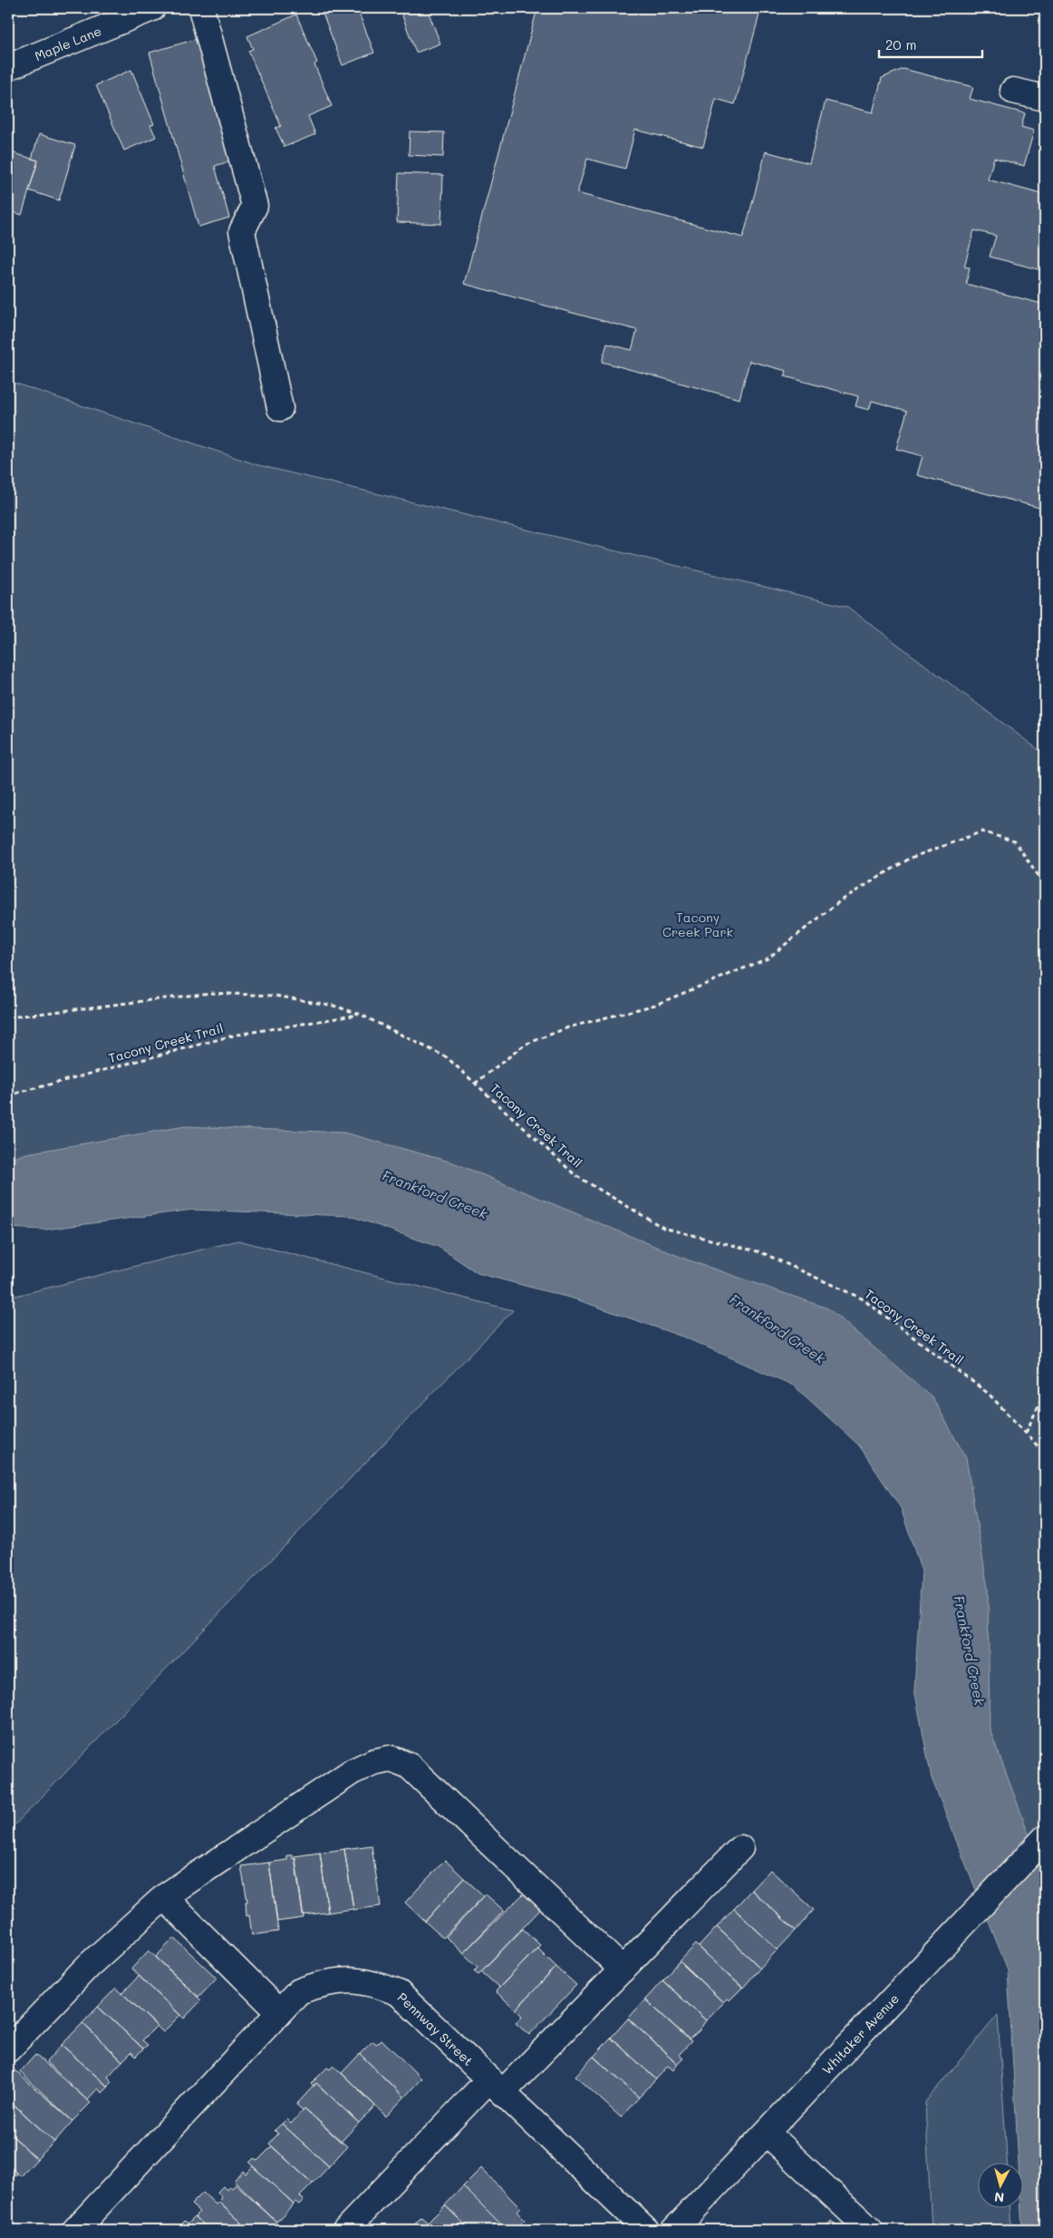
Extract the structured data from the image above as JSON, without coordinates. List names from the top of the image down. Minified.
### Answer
{"streets":{"street":["Maple Lane","Pennway Street","Whitaker Avenue"],"path":["Tacony Creek Trail"]},"water":["Frankford Creek"],"parks":["Tacony Creek Park"],"scale_bar":"20 m","north":"bottom"}
